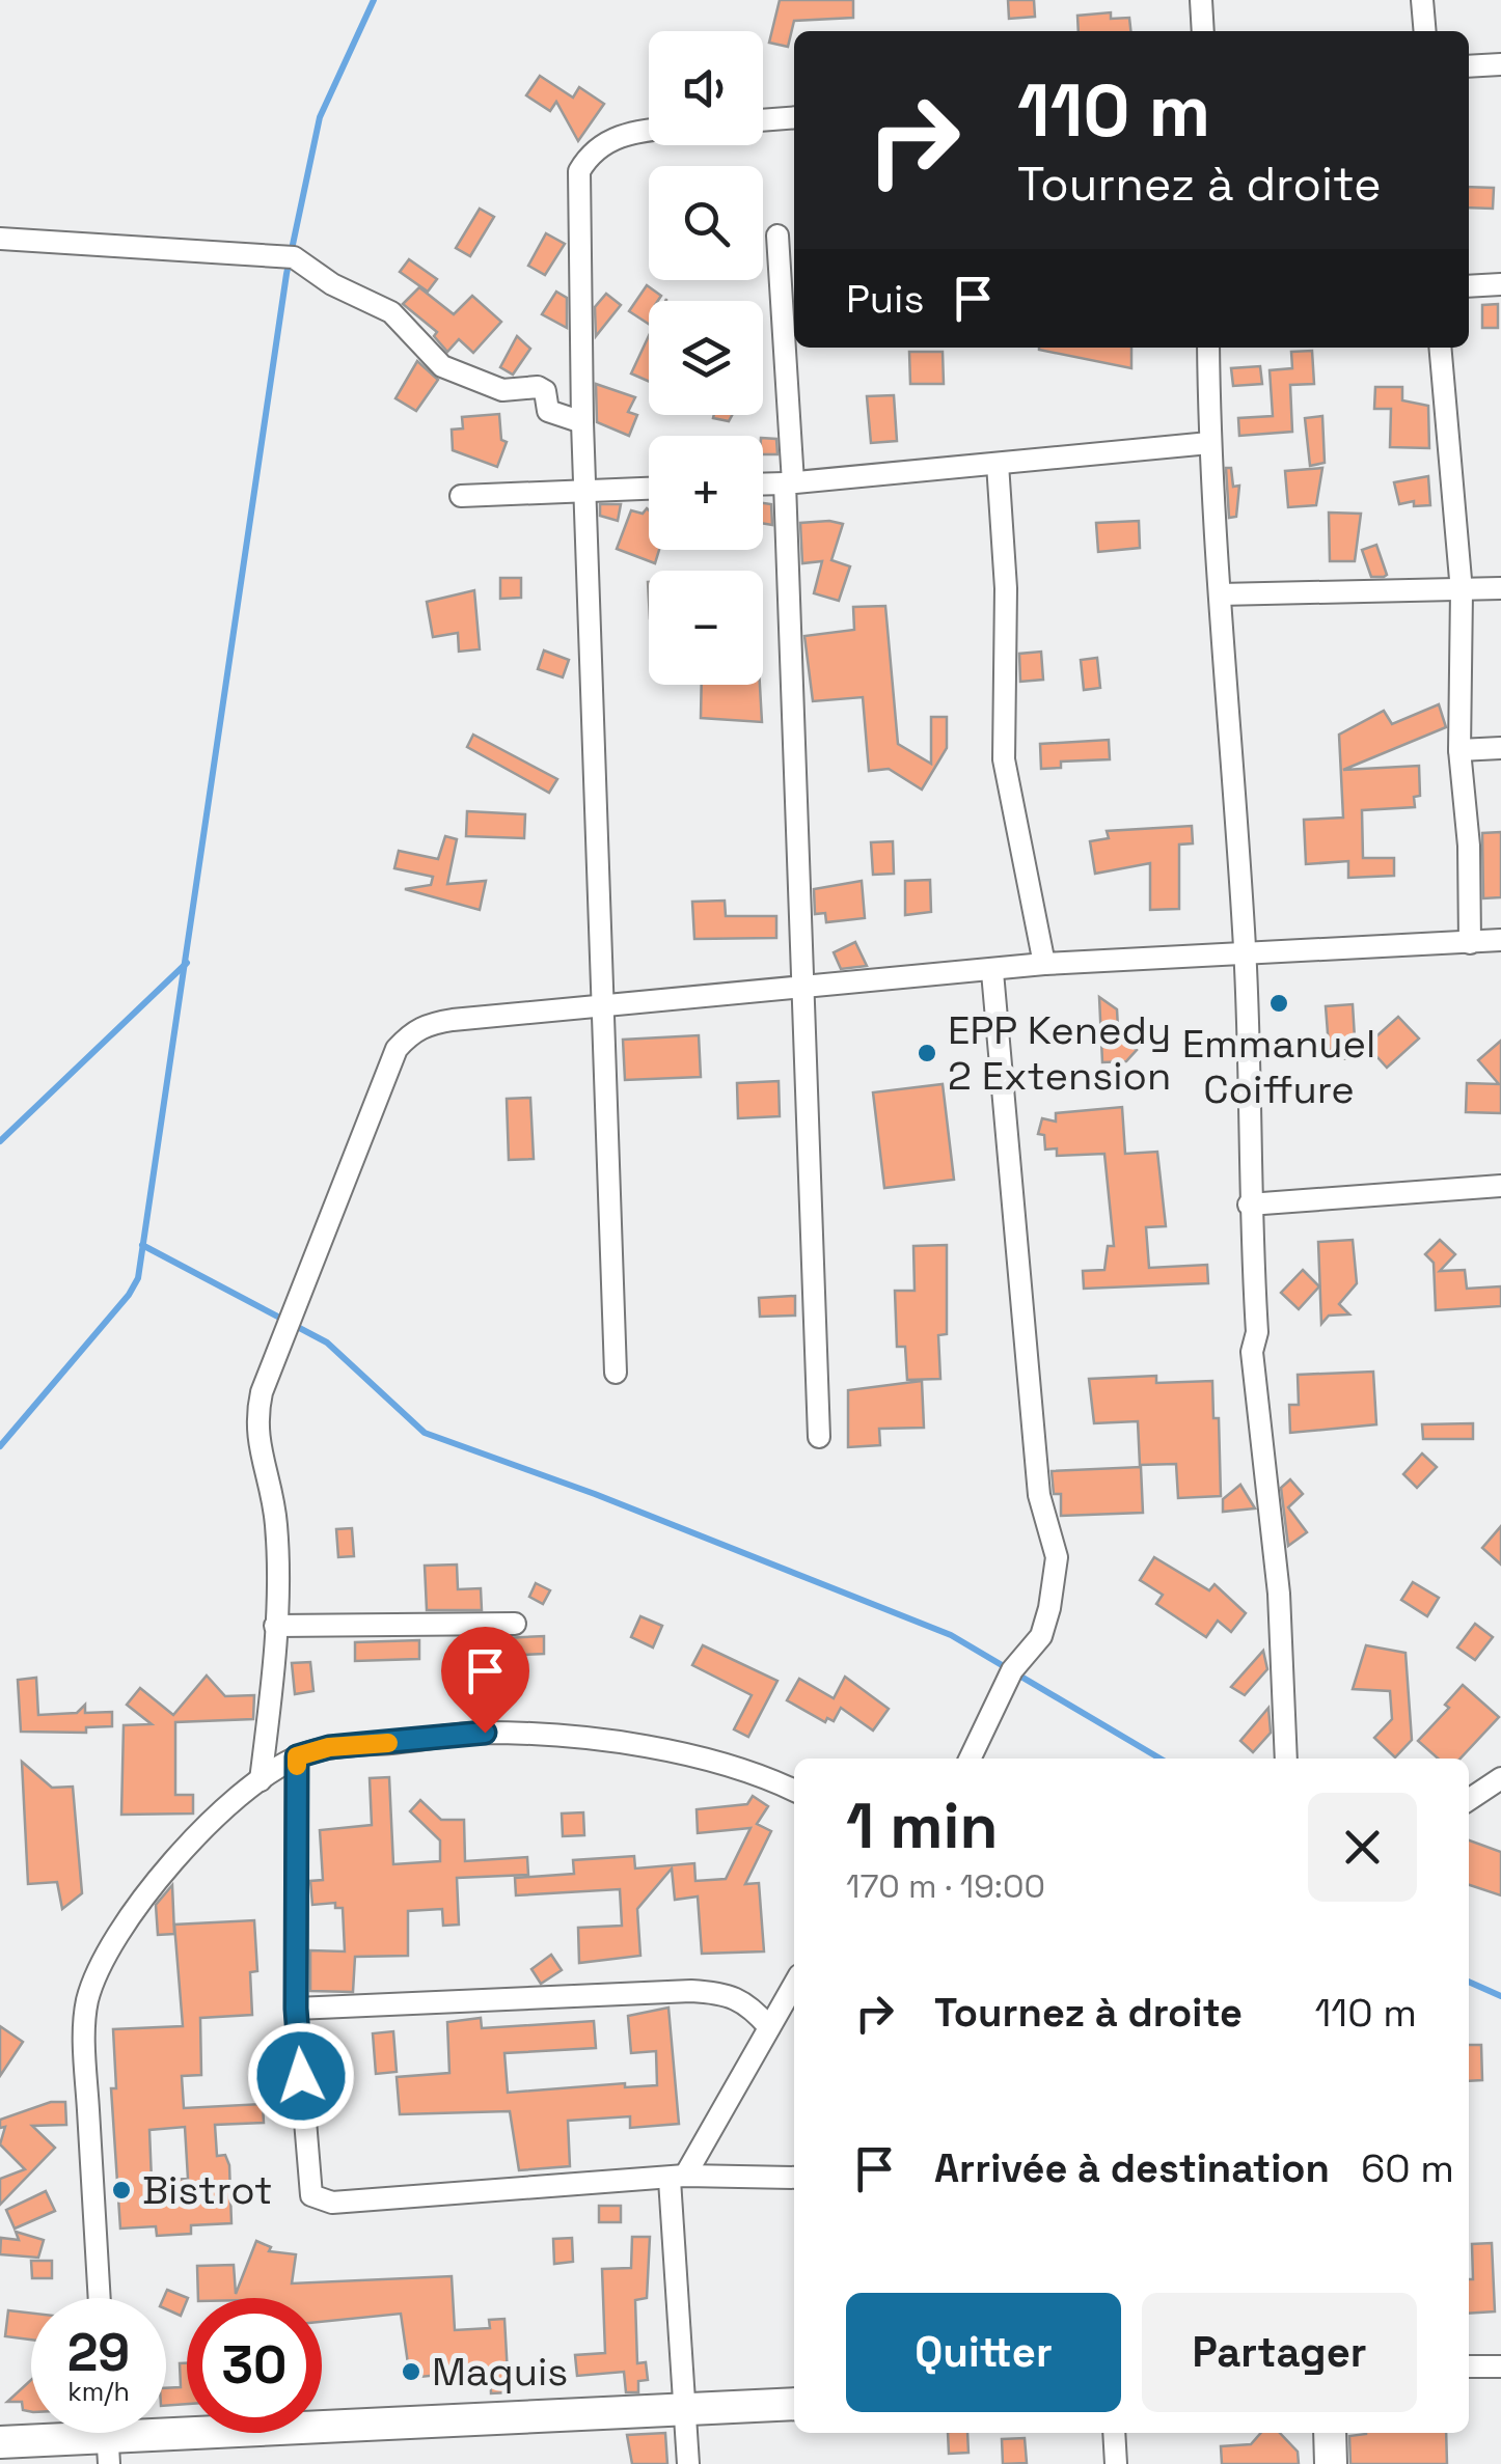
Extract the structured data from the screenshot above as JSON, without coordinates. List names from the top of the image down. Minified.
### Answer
{"places":["Emmanuel Coiffure","EPP Kenedy 2 Extension","Bistrot","Maquis"],"page":{"map_buttons":["+","−"],"turn":["110 m","Tournez à droite"],"then":"Puis","heading":["1 min","170 m · 19:00"],"list":[{"name":"Tournez à droite","value":"110 m"},{"name":"Arrivée à destination","value":"60 m"}],"buttons":["Quitter","Partager"],"speed":"29 km/h","limit":"30"}}
